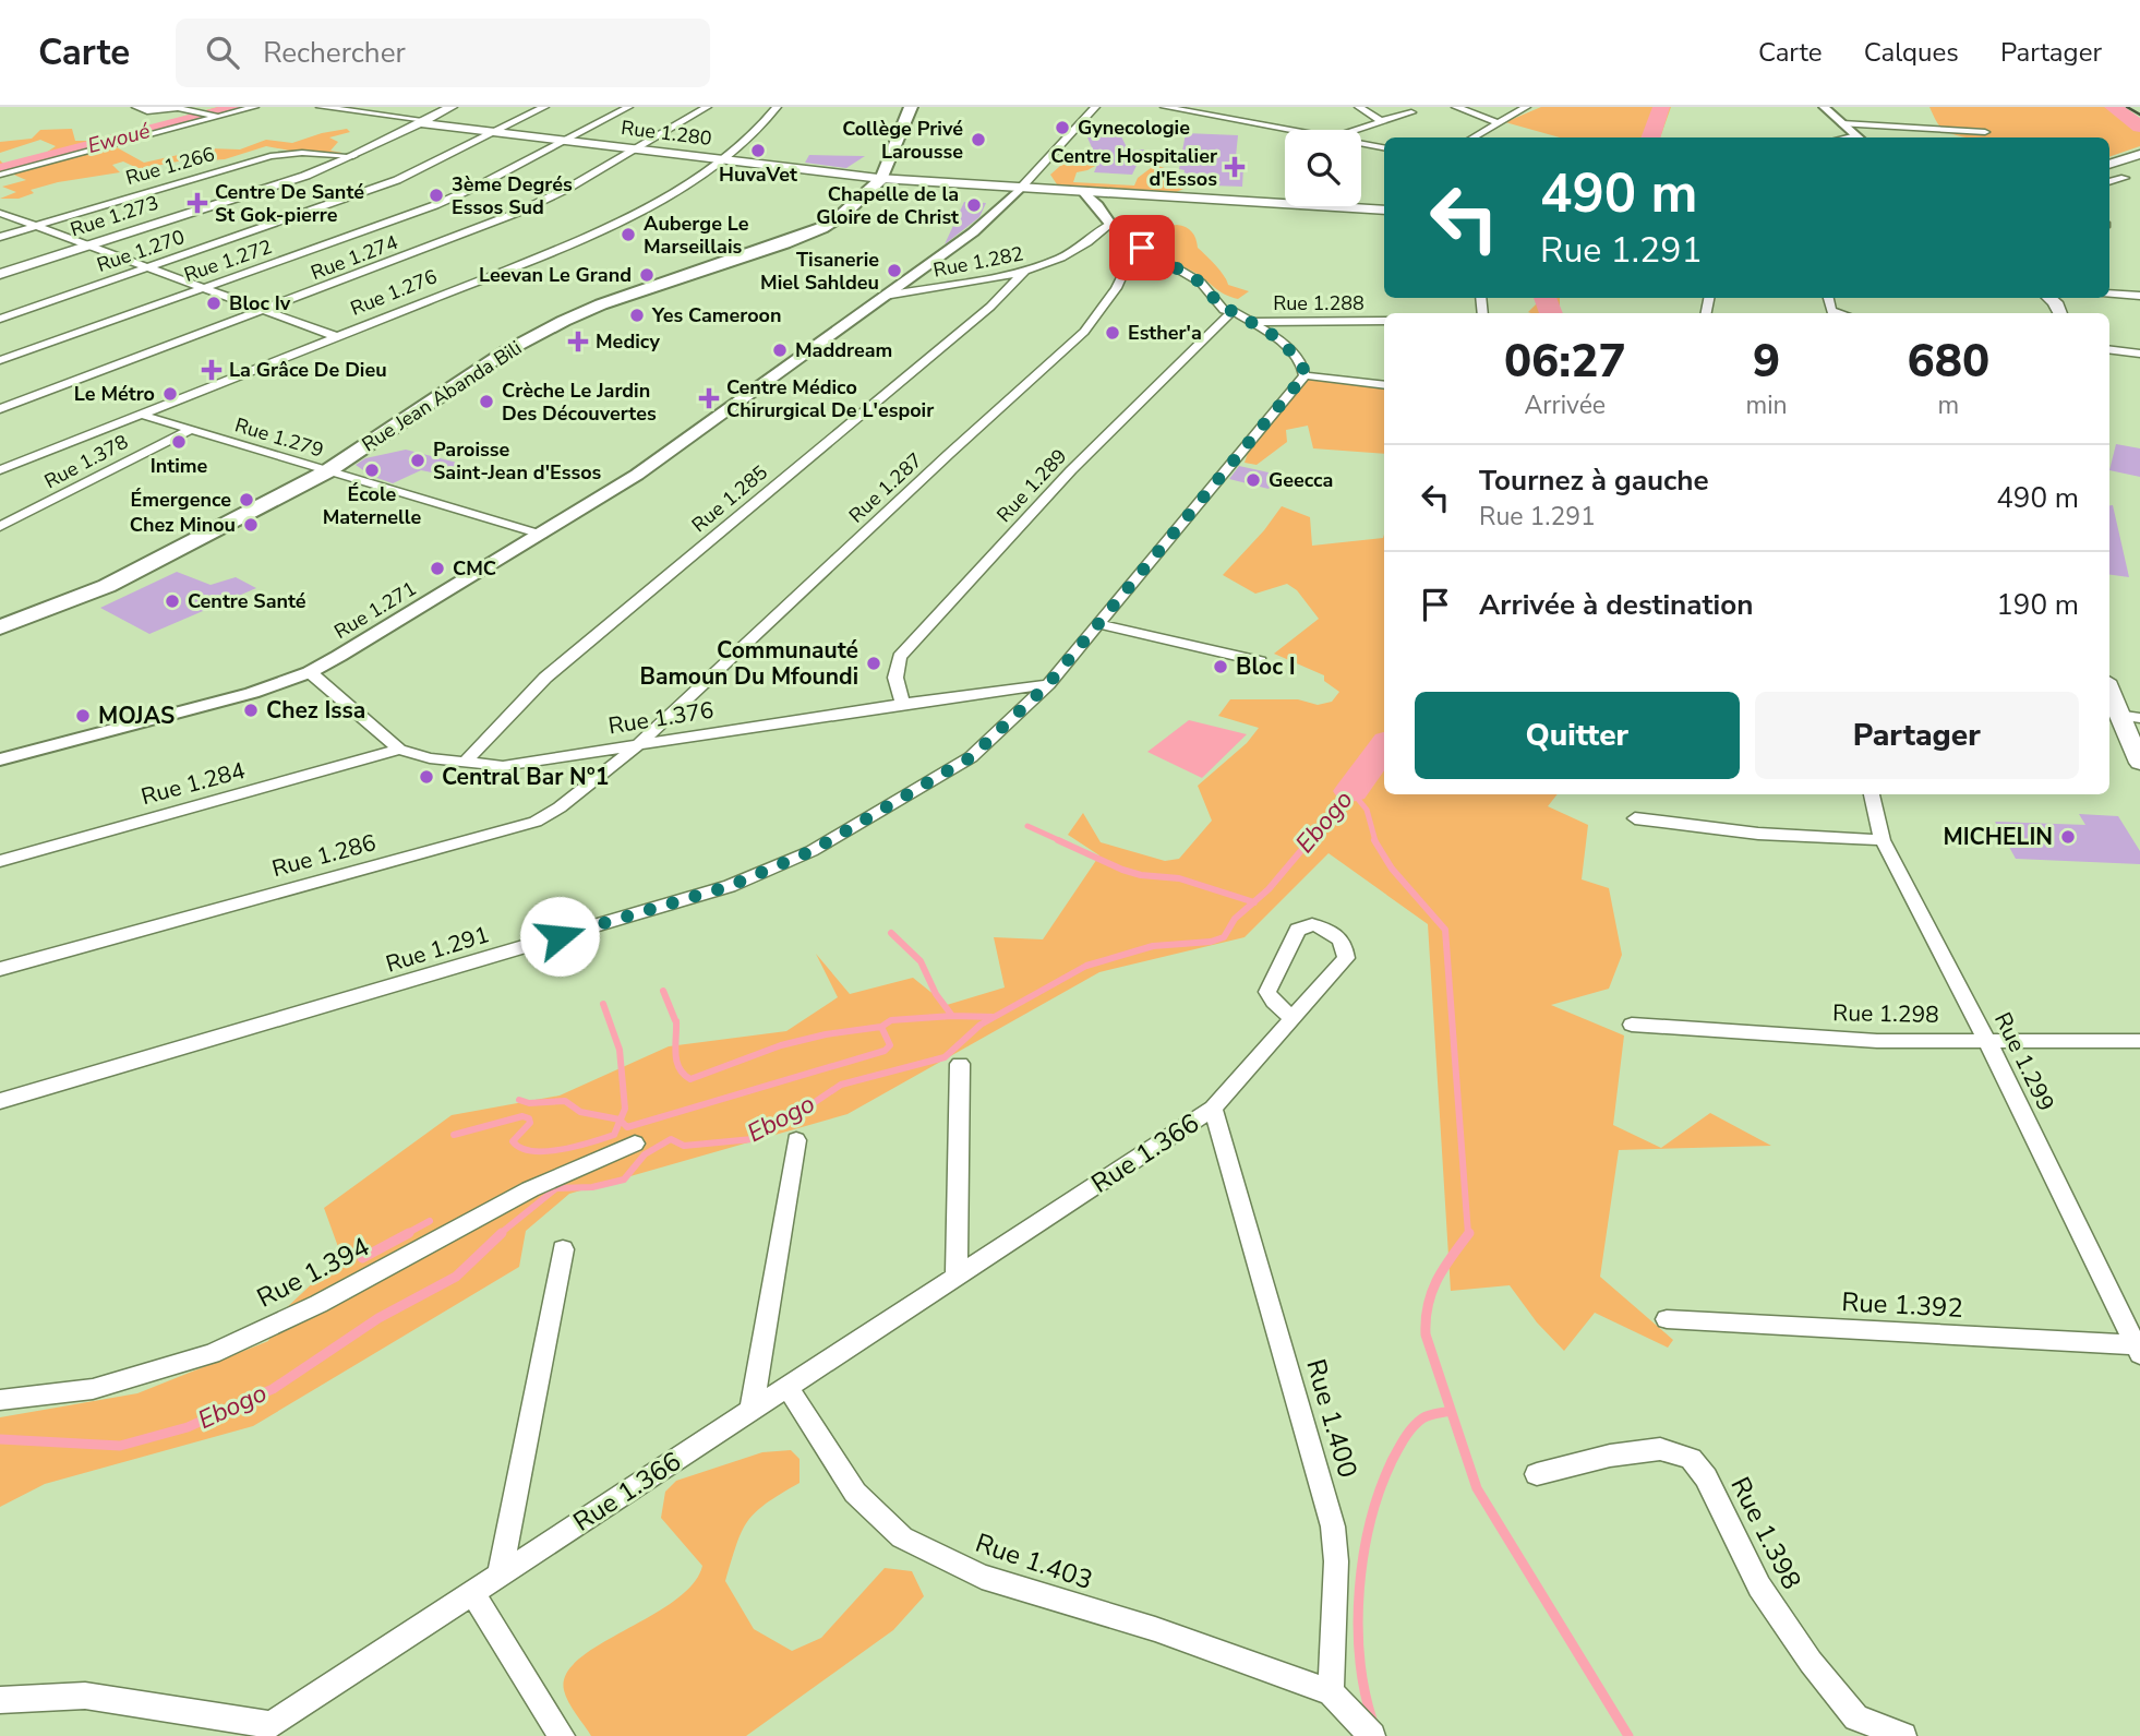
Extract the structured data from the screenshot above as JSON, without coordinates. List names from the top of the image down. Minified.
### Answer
{"streets":{"main road":["Rue 1.280","Rue 1.273","Rue Jean Abanda Bili"],"street":["Rue 1.266","Rue 1.270","Rue 1.274","Rue 1.272","Rue 1.282","Rue 1.276","Rue 1.288","Rue 1.279","Rue 1.378","Rue 1.289","Rue 1.287","Rue 1.285","Rue 1.271","Rue 1.376","Rue 1.284","Rue 1.286","Rue 1.291","Rue 1.298","Rue 1.299","Rue 1.366","Rue 1.394","Rue 1.392","Rue 1.400","Rue 1.398","Rue 1.403"]},"crossings":[["Rue 1.280","Rue 1.273"],["Rue 1.280","Rue 1.270"],["Rue 1.280","Rue 1.274"],["Rue 1.280","Rue 1.272"],["Rue 1.280","Rue 1.276"],["Rue 1.280","Rue Jean Abanda Bili"],["Rue 1.280","Rue 1.271"],["Rue 1.266","Rue 1.273"],["Rue 1.282","Rue 1.285"],["Rue 1.282","Rue 1.271"],["Rue 1.276","Rue 1.279"],["Rue Jean Abanda Bili","Rue 1.279"],["Rue 1.279","Rue 1.378"],["Rue 1.279","Rue 1.271"],["Rue 1.289","Rue 1.376"],["Rue 1.287","Rue 1.376"],["Rue 1.287","Rue 1.286"],["Rue 1.285","Rue 1.376"],["Rue 1.271","Rue 1.376"],["Rue 1.376","Rue 1.284"],["Rue 1.376","Rue 1.286"],["Rue 1.376","Rue 1.291"],["Rue 1.298","Rue 1.299"],["Rue 1.299","Rue 1.392"],["Rue 1.366","Rue 1.400"],["Rue 1.366","Rue 1.403"],["Rue 1.400","Rue 1.403"]],"water":["Ewoué","Ebogo"],"places":{"other":["Gynecologie","Collège Privé Larousse","HuvaVet","3ème Degrés Essos Sud","Chapelle de la Gloire de Christ","Auberge Le Marseillais","Tisanerie Miel Sahldeu","Leevan Le Grand","Bloc Iv","Yes Cameroon","Esther'a","Maddream","Le Métro","Crèche Le Jardin Des Découvertes","Intime","Paroisse Saint-Jean d'Essos","École Maternelle","Geecca","Émergence","Chez Minou","CMC","Centre Santé","Communauté Bamoun Du Mfoundi","Bloc I","Chez Issa","MOJAS","Central Bar N°1","MICHELIN"],"health":["Centre Hospitalier d'Essos","Centre De Santé St Gok-pierre","Medicy","La Grâce De Dieu","Centre Médico Chirurgical De L'espoir"]},"page":{"header":"Carte","search":"Rechercher","nav":["Carte","Calques","Partager"],"turn":["490 m","Rue 1.291"],"eta":["06:27","Arrivée","9","min","680","m"],"list":[{"name":"Tournez à gauche","note":"Rue 1.291","value":"490 m"},{"name":"Arrivée à destination","value":"190 m"}],"buttons":["Quitter","Partager"]}}
